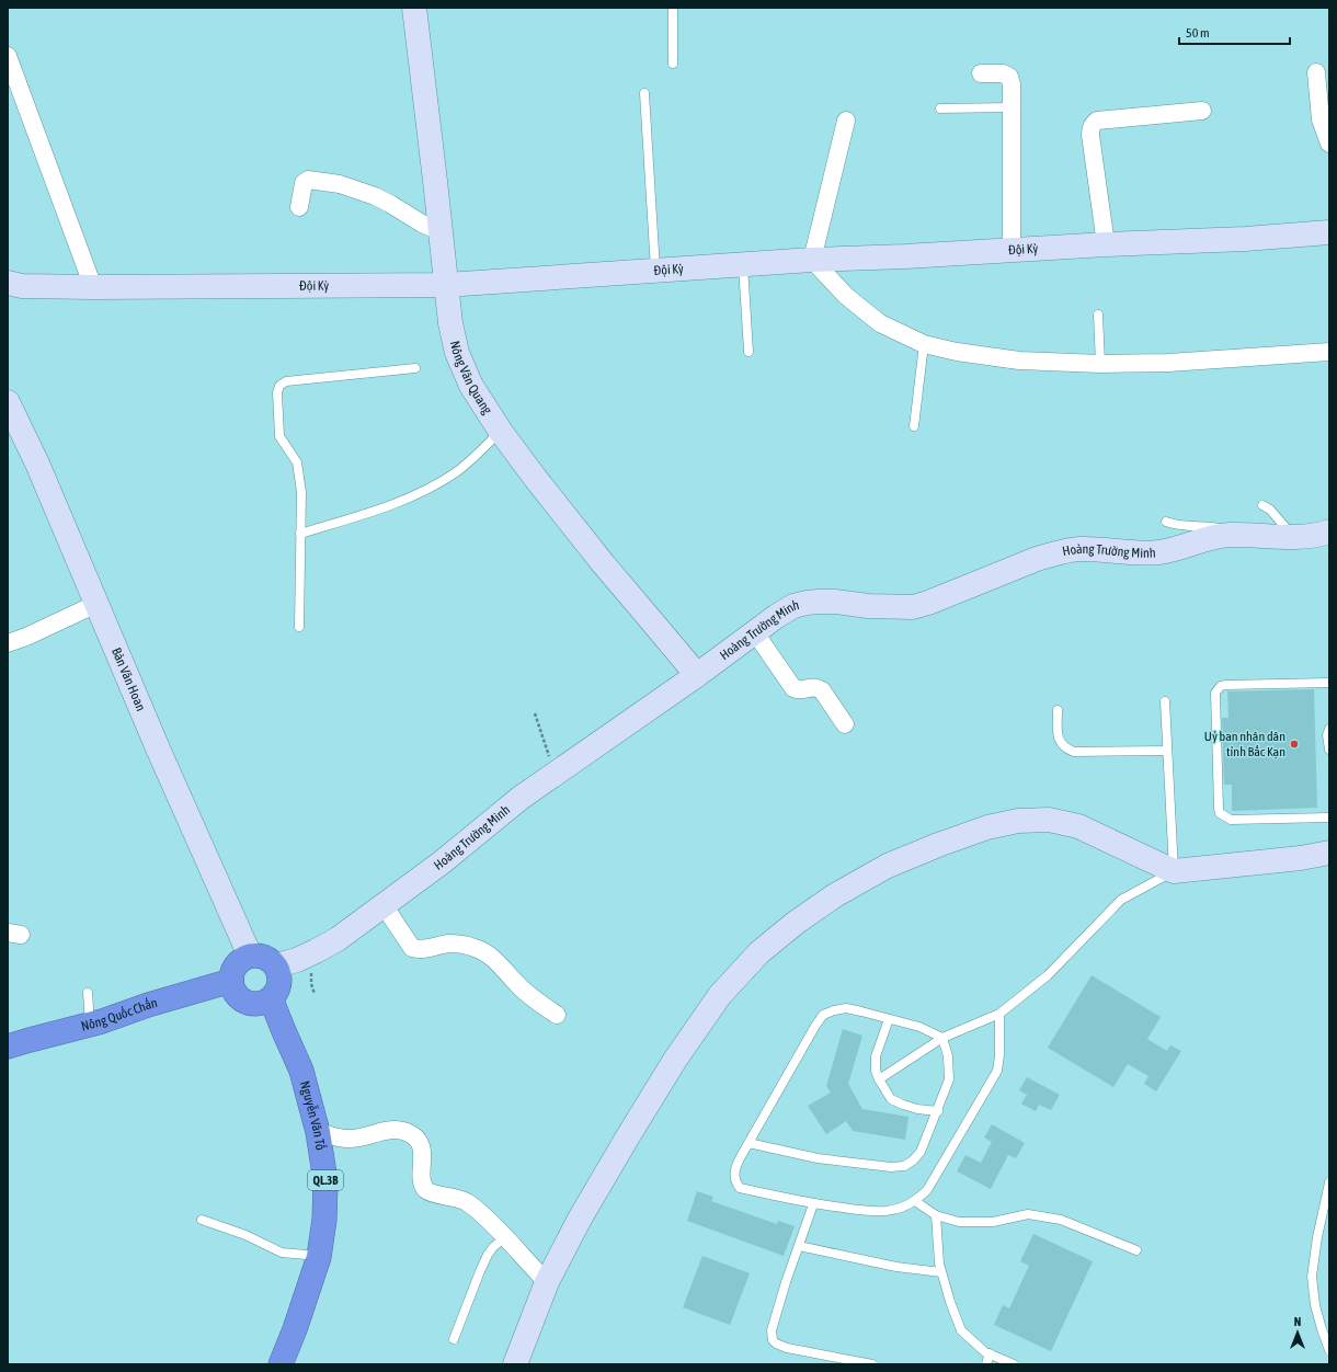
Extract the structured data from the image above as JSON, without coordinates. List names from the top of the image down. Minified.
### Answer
{"streets":{"highway":["Nông Quốc Chấn","Nguyễn Văn Tố","QL.3B"],"street":["Đội Kỳ","Nông Văn Quang","Hoàng Trường Minh","Bàn Văn Hoan"]},"crossings":[["Đội Kỳ","Nông Văn Quang"],["Nông Văn Quang","Hoàng Trường Minh"],["Hoàng Trường Minh","Bàn Văn Hoan"],["Hoàng Trường Minh","Nông Quốc Chấn"],["Hoàng Trường Minh","Nguyễn Văn Tố"],["Bàn Văn Hoan","Nông Quốc Chấn"],["Bàn Văn Hoan","Nguyễn Văn Tố"],["Nông Quốc Chấn","Nguyễn Văn Tố"]],"places":["Uỷ ban nhân dân tỉnh Bắc Kạn"],"scale_bar":"50 m","north":"top"}
